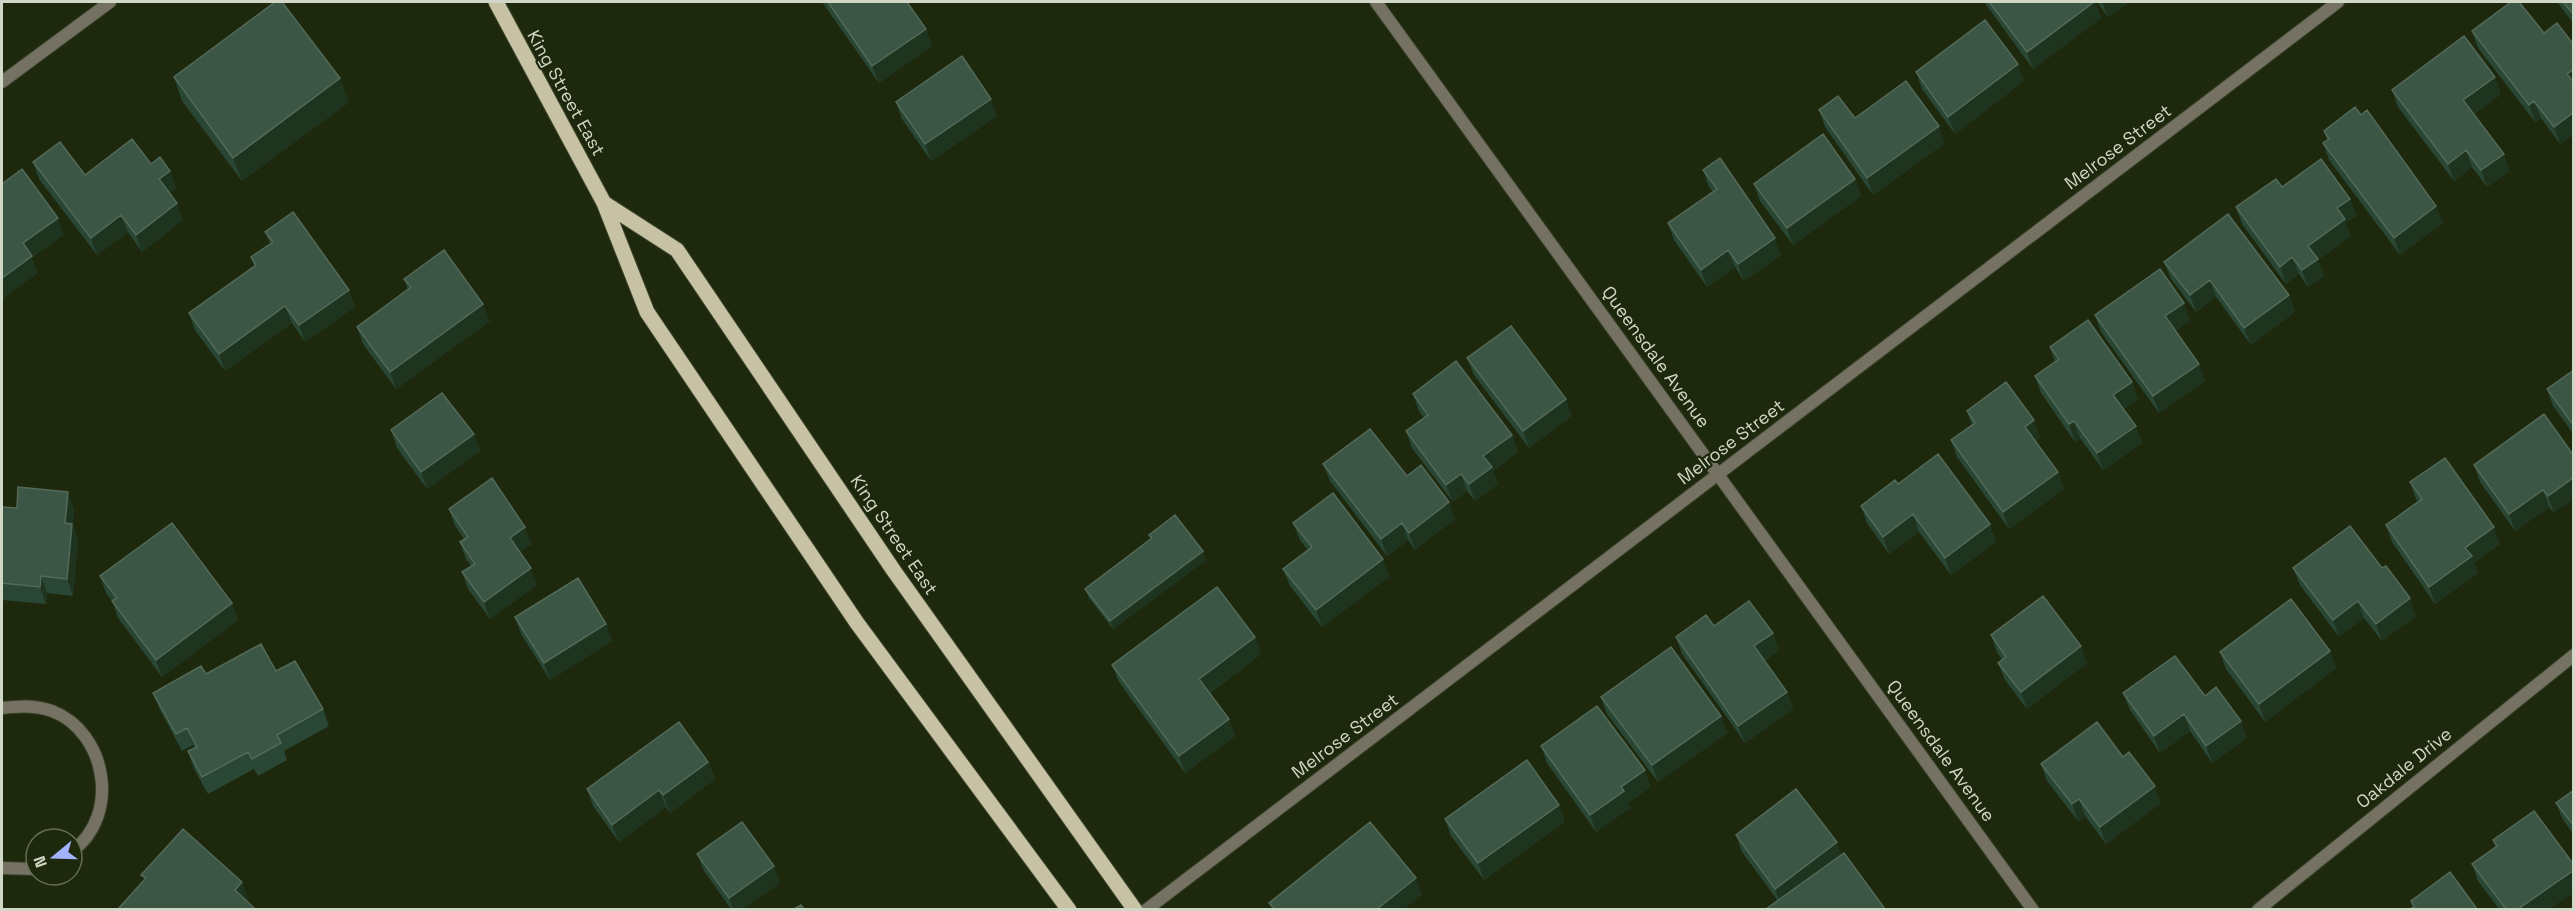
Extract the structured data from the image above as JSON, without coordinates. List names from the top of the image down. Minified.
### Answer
{"streets":{"main road":["King Street East"],"street":["Melrose Street","Queensdale Avenue","Oakdale Drive"]},"crossings":[["Melrose Street","Queensdale Avenue"]],"north":"left"}
